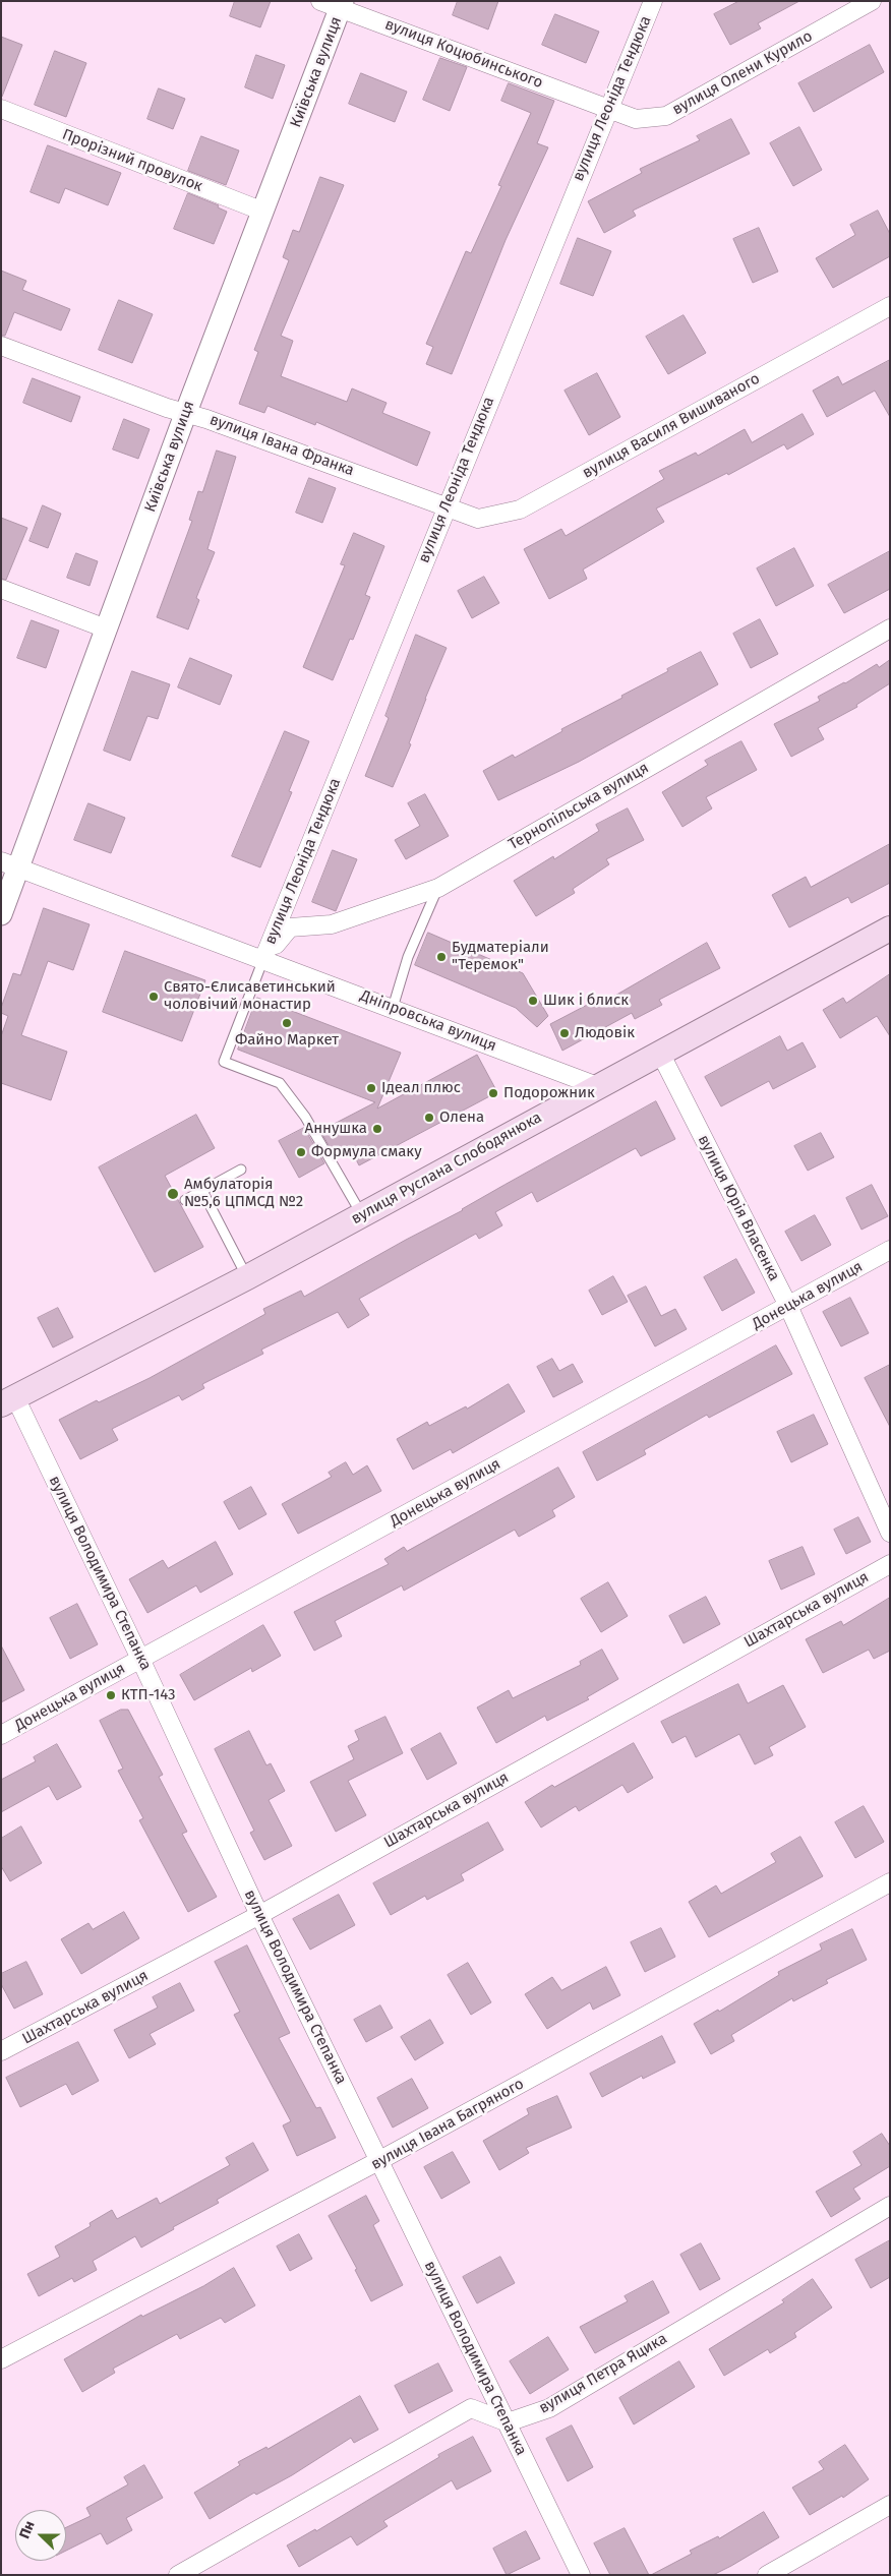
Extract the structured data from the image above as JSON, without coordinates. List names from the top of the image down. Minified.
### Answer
{"streets":{"main road":["вулиця Руслана Слободянюка"],"street":["вулиця Коцюбинського","Київська вулиця","вулиця Олени Курило","вулиця Леоніда Тендюка","Прорізний провулок","вулиця Василя Вишиваного","вулиця Івана Франка","Тернопільська вулиця","Дніпровська вулиця","вулиця Юрія Власенка","Донецька вулиця","вулиця Володимира Степанка","Шахтарська вулиця","вулиця Івана Багряного","вулиця Петра Яцика"]},"crossings":[["вулиця Коцюбинського","Київська вулиця"],["вулиця Коцюбинського","вулиця Олени Курило"],["вулиця Коцюбинського","вулиця Леоніда Тендюка"],["Київська вулиця","Прорізний провулок"],["Київська вулиця","вулиця Івана Франка"],["Київська вулиця","Дніпровська вулиця"],["вулиця Олени Курило","вулиця Леоніда Тендюка"],["вулиця Леоніда Тендюка","вулиця Василя Вишиваного"],["вулиця Леоніда Тендюка","вулиця Івана Франка"],["вулиця Леоніда Тендюка","Тернопільська вулиця"],["вулиця Леоніда Тендюка","Дніпровська вулиця"],["вулиця Василя Вишиваного","вулиця Івана Франка"],["Тернопільська вулиця","Дніпровська вулиця"],["Дніпровська вулиця","вулиця Руслана Слободянюка"],["вулиця Руслана Слободянюка","вулиця Юрія Власенка"],["вулиця Руслана Слободянюка","вулиця Володимира Степанка"],["вулиця Юрія Власенка","Донецька вулиця"],["Донецька вулиця","вулиця Володимира Степанка"],["вулиця Володимира Степанка","Шахтарська вулиця"],["вулиця Володимира Степанка","вулиця Івана Багряного"],["вулиця Володимира Степанка","вулиця Петра Яцика"]],"places":["Будматеріали \"Теремок\"","Свято-Єлисаветинський чоловічий монастир","Шик і блиск","Файно Маркет","Людовік","Ідеал плюс","Подорожник","Олена","Аннушка","Формула смаку","Амбулаторія №5,6 ЦПМСД №2","КТП-143"],"north":"left"}
